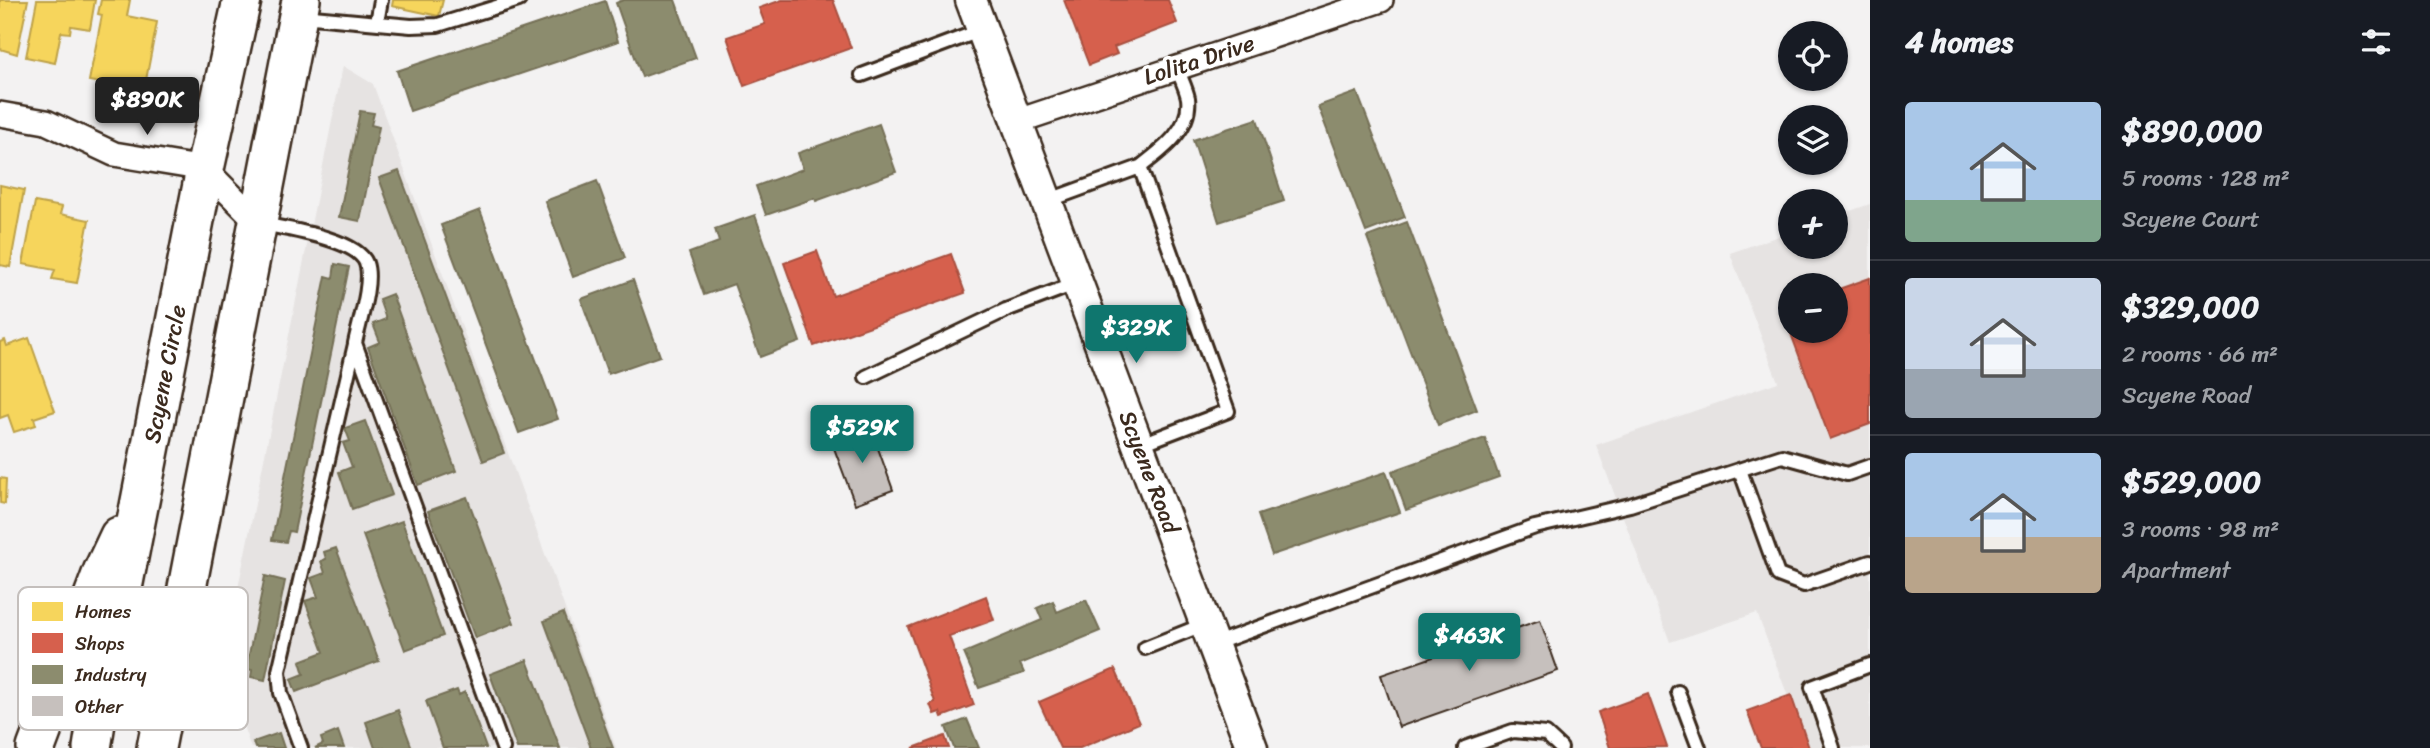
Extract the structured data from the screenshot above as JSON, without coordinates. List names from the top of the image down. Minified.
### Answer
{"streets":{"main road":["Scyene Circle"],"street":["Lolita Drive","Scyene Road"]},"crossings":[["Lolita Drive","Scyene Road"]],"legend":["Homes","Shops","Industry","Other"],"page":{"heading":"4 homes","map_buttons":["+","−"],"price":["$890K","$329K","$529K","$463K"],"list":[{"name":"$890,000","note":"5 rooms · 128 m² · Scyene Court"},{"name":"$329,000","note":"2 rooms · 66 m² · Scyene Road"},{"name":"$529,000","note":"3 rooms · 98 m² · Apartment"}]}}
